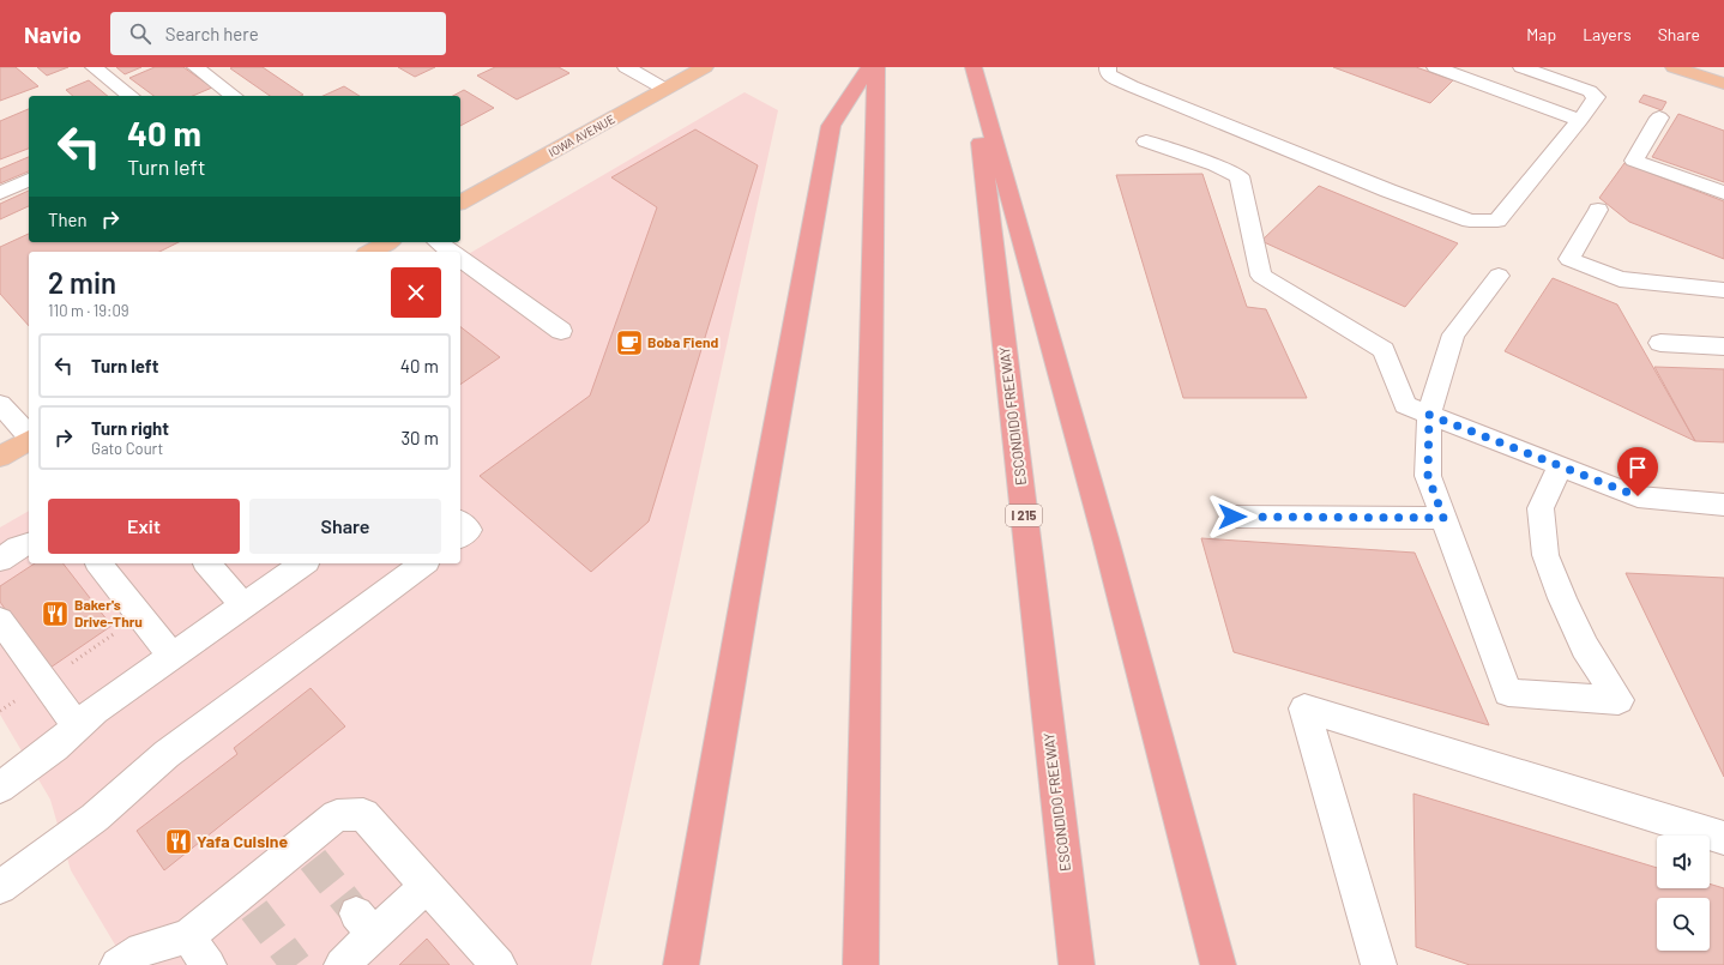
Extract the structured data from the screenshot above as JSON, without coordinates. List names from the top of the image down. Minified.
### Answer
{"streets":{"highway":["ESCONDIDO FREEWAY","I 215"],"main road":["IOWA AVENUE"]},"places":{"cafe":["Boba Fiend"],"restaurant":["Baker's Drive-Thru","Yafa Cuisine"]},"page":{"header":"Navio","search":"Search here","nav":["Map","Layers","Share"],"turn":["40 m","Turn left"],"then":"Then","heading":["2 min","110 m · 19:09"],"list":[{"name":"Turn left","value":"40 m"},{"name":"Turn right","note":"Gato Court","value":"30 m"}],"buttons":["Exit","Share"]}}
